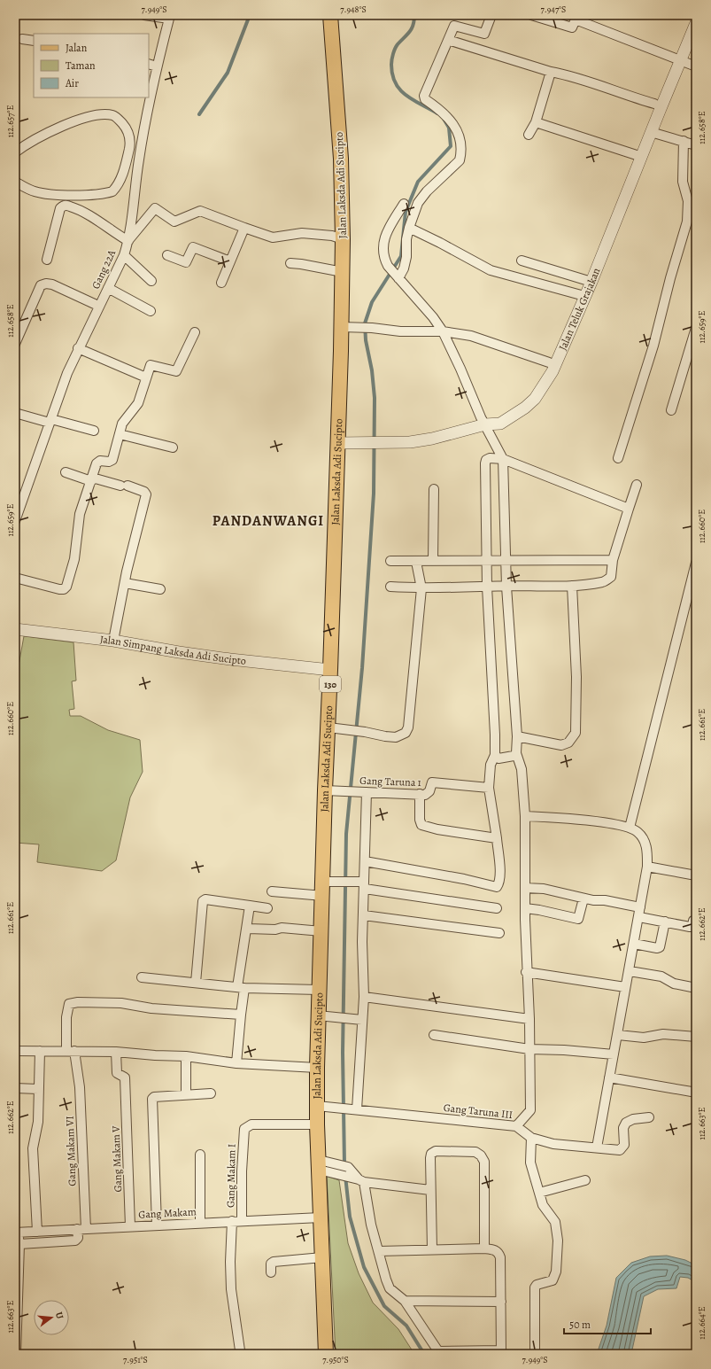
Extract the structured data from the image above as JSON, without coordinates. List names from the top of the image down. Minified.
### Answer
{"streets":{"main road":["Jalan Laksda Adi Sucipto","130"],"street":["Gang 22A","Jalan Teluk Grajakan","Jalan Simpang Laksda Adi Sucipto","Gang Taruna 1","Gang Taruna III","Gang Makam VI","Gang Makam V","Gang Makam I","Gang Makam"]},"crossings":[["Jalan Laksda Adi Sucipto","Jalan Teluk Grajakan"],["Jalan Laksda Adi Sucipto","Jalan Simpang Laksda Adi Sucipto"],["Jalan Laksda Adi Sucipto","Gang Taruna 1"],["Jalan Laksda Adi Sucipto","Gang Taruna III"],["Jalan Laksda Adi Sucipto","Gang Makam I"],["Jalan Laksda Adi Sucipto","Gang Makam"],["Gang Makam VI","Gang Makam"],["Gang Makam V","Gang Makam"],["Gang Makam I","Gang Makam"]],"districts":["PANDANWANGI"],"legend":["Jalan","Taman","Air"],"scale_bar":"50 m","north":"right","coordinates":["7.949°S","7.948°S","7.947°S","112.657°E","112.658°E","112.659°E","112.660°E","112.661°E","112.662°E","112.663°E","112.664°E","7.951°S","7.950°S"]}
